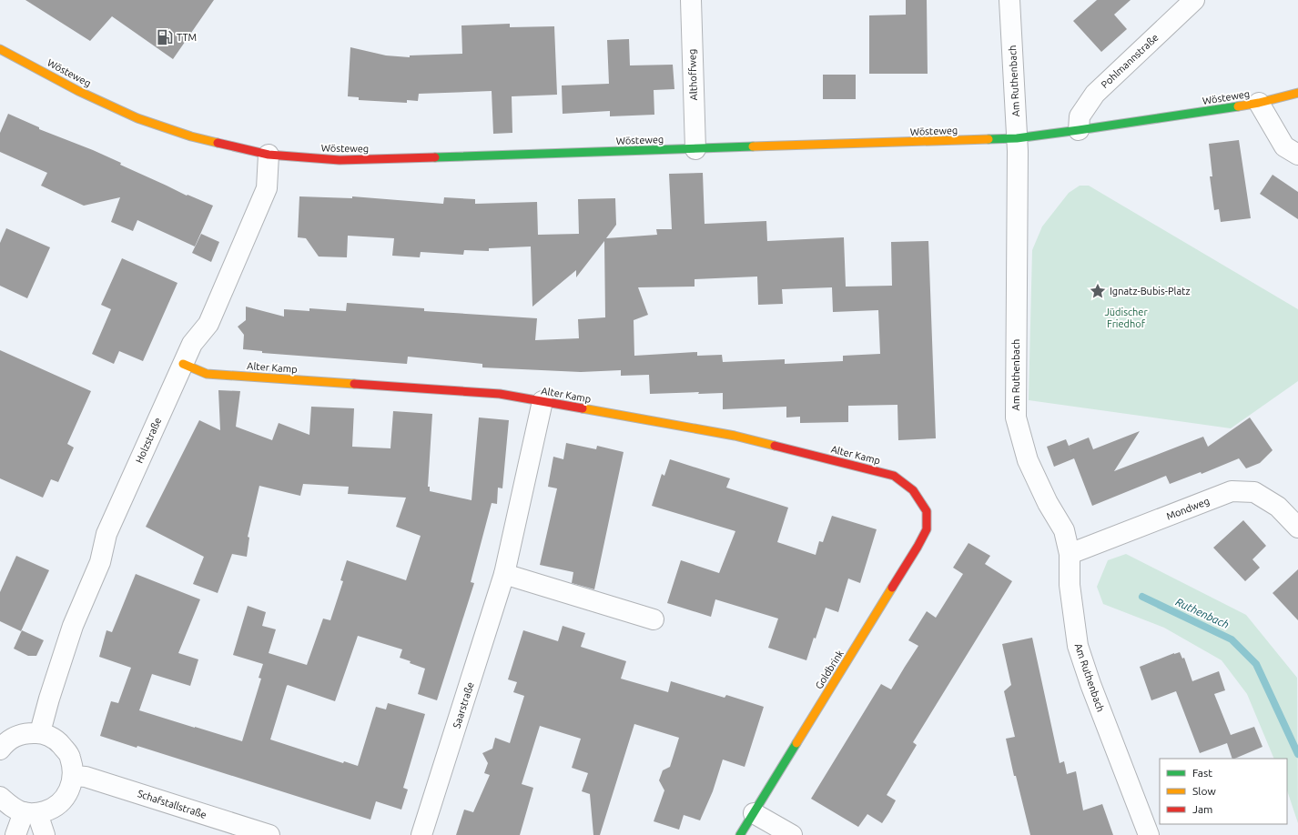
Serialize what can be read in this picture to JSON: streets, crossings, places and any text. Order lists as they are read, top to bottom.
{
  "streets": {
    "street": [
      "Pohlmannstraße",
      "Wösteweg",
      "Althoffweg",
      "Am Ruthenbach",
      "Alter Kamp",
      "Holzstraße",
      "Mondweg",
      "Goldbrink",
      "Saarstraße",
      "Schafstallstraße"
    ]
  },
  "crossings": [
    ["Pohlmannstraße", "Wösteweg"],
    ["Wösteweg", "Althoffweg"],
    ["Wösteweg", "Am Ruthenbach"],
    ["Wösteweg", "Holzstraße"],
    ["Am Ruthenbach", "Mondweg"],
    ["Alter Kamp", "Holzstraße"],
    ["Alter Kamp", "Goldbrink"],
    ["Alter Kamp", "Saarstraße"]
  ],
  "water": ["Ruthenbach"],
  "parks": ["Jüdischer Friedhof"],
  "places": {
    "fuel station": ["TTM"],
    "place": ["Ignatz-Bubis-Platz"]
  },
  "legend": ["Fast", "Slow", "Jam"]
}
